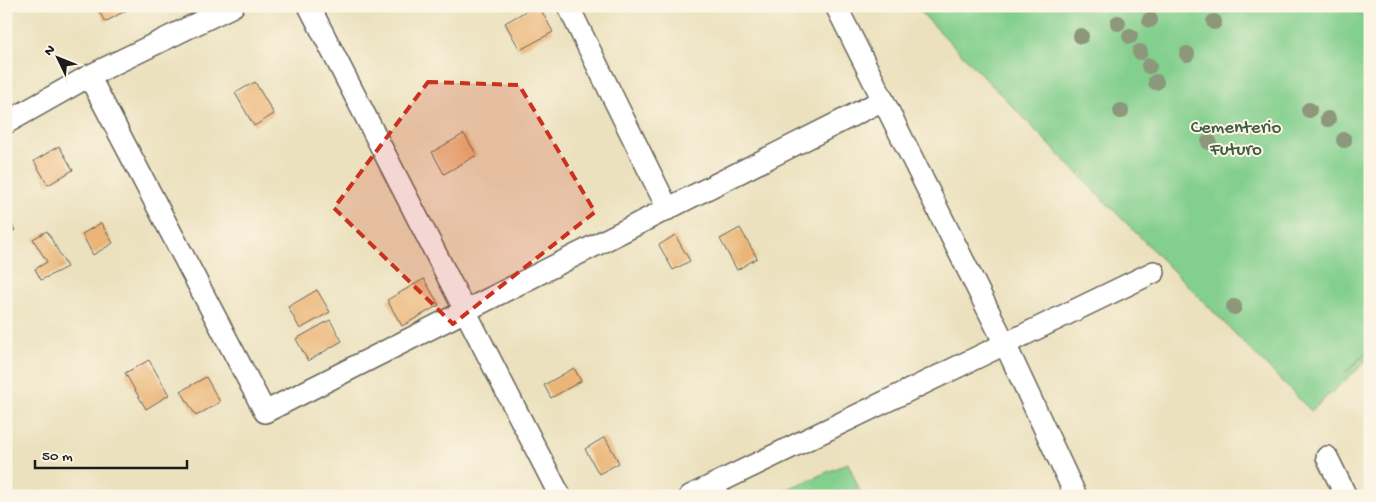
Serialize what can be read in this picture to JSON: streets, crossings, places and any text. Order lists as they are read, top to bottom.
{
  "parks": ["Cementerio Futuro"],
  "scale_bar": "50 m",
  "north": "top left"
}
